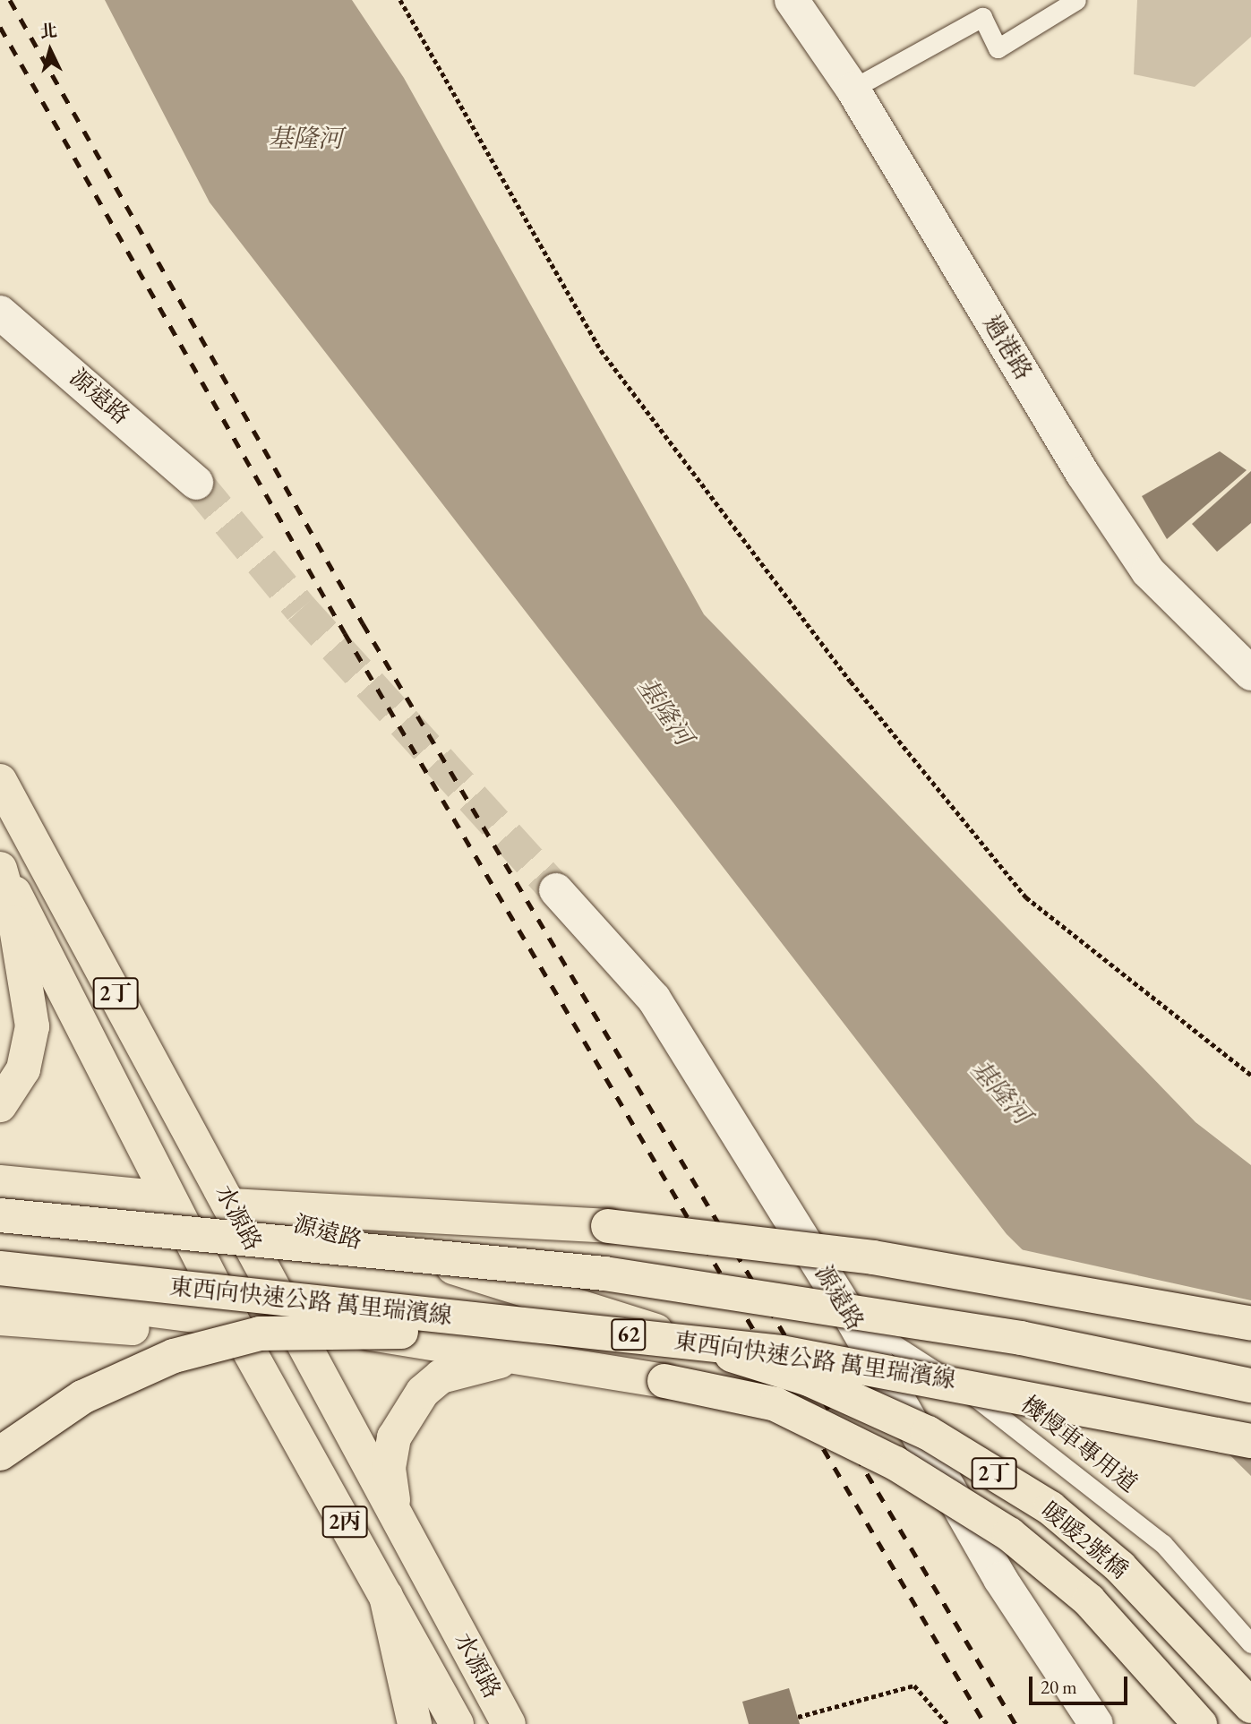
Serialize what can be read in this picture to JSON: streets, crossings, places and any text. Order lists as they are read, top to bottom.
{
  "streets": {
    "main road": [
      "源遠路",
      "2丁",
      "水源路",
      "東西向快速公路 萬里瑞濱線",
      "62",
      "2丙",
      "暖暖2號橋"
    ],
    "street": ["過港路"],
    "lane": ["機慢車專用道"]
  },
  "crossings": [
    ["源遠路", "水源路"],
    ["源遠路", "東西向快速公路 萬里瑞濱線"],
    ["源遠路", "機慢車專用道"],
    ["源遠路", "暖暖2號橋"],
    ["2丁", "水源路"],
    ["2丁", "暖暖2號橋"],
    ["東西向快速公路 萬里瑞濱線", "暖暖2號橋"]
  ],
  "water": ["基隆河"],
  "scale_bar": "20 m",
  "north": "top"
}
